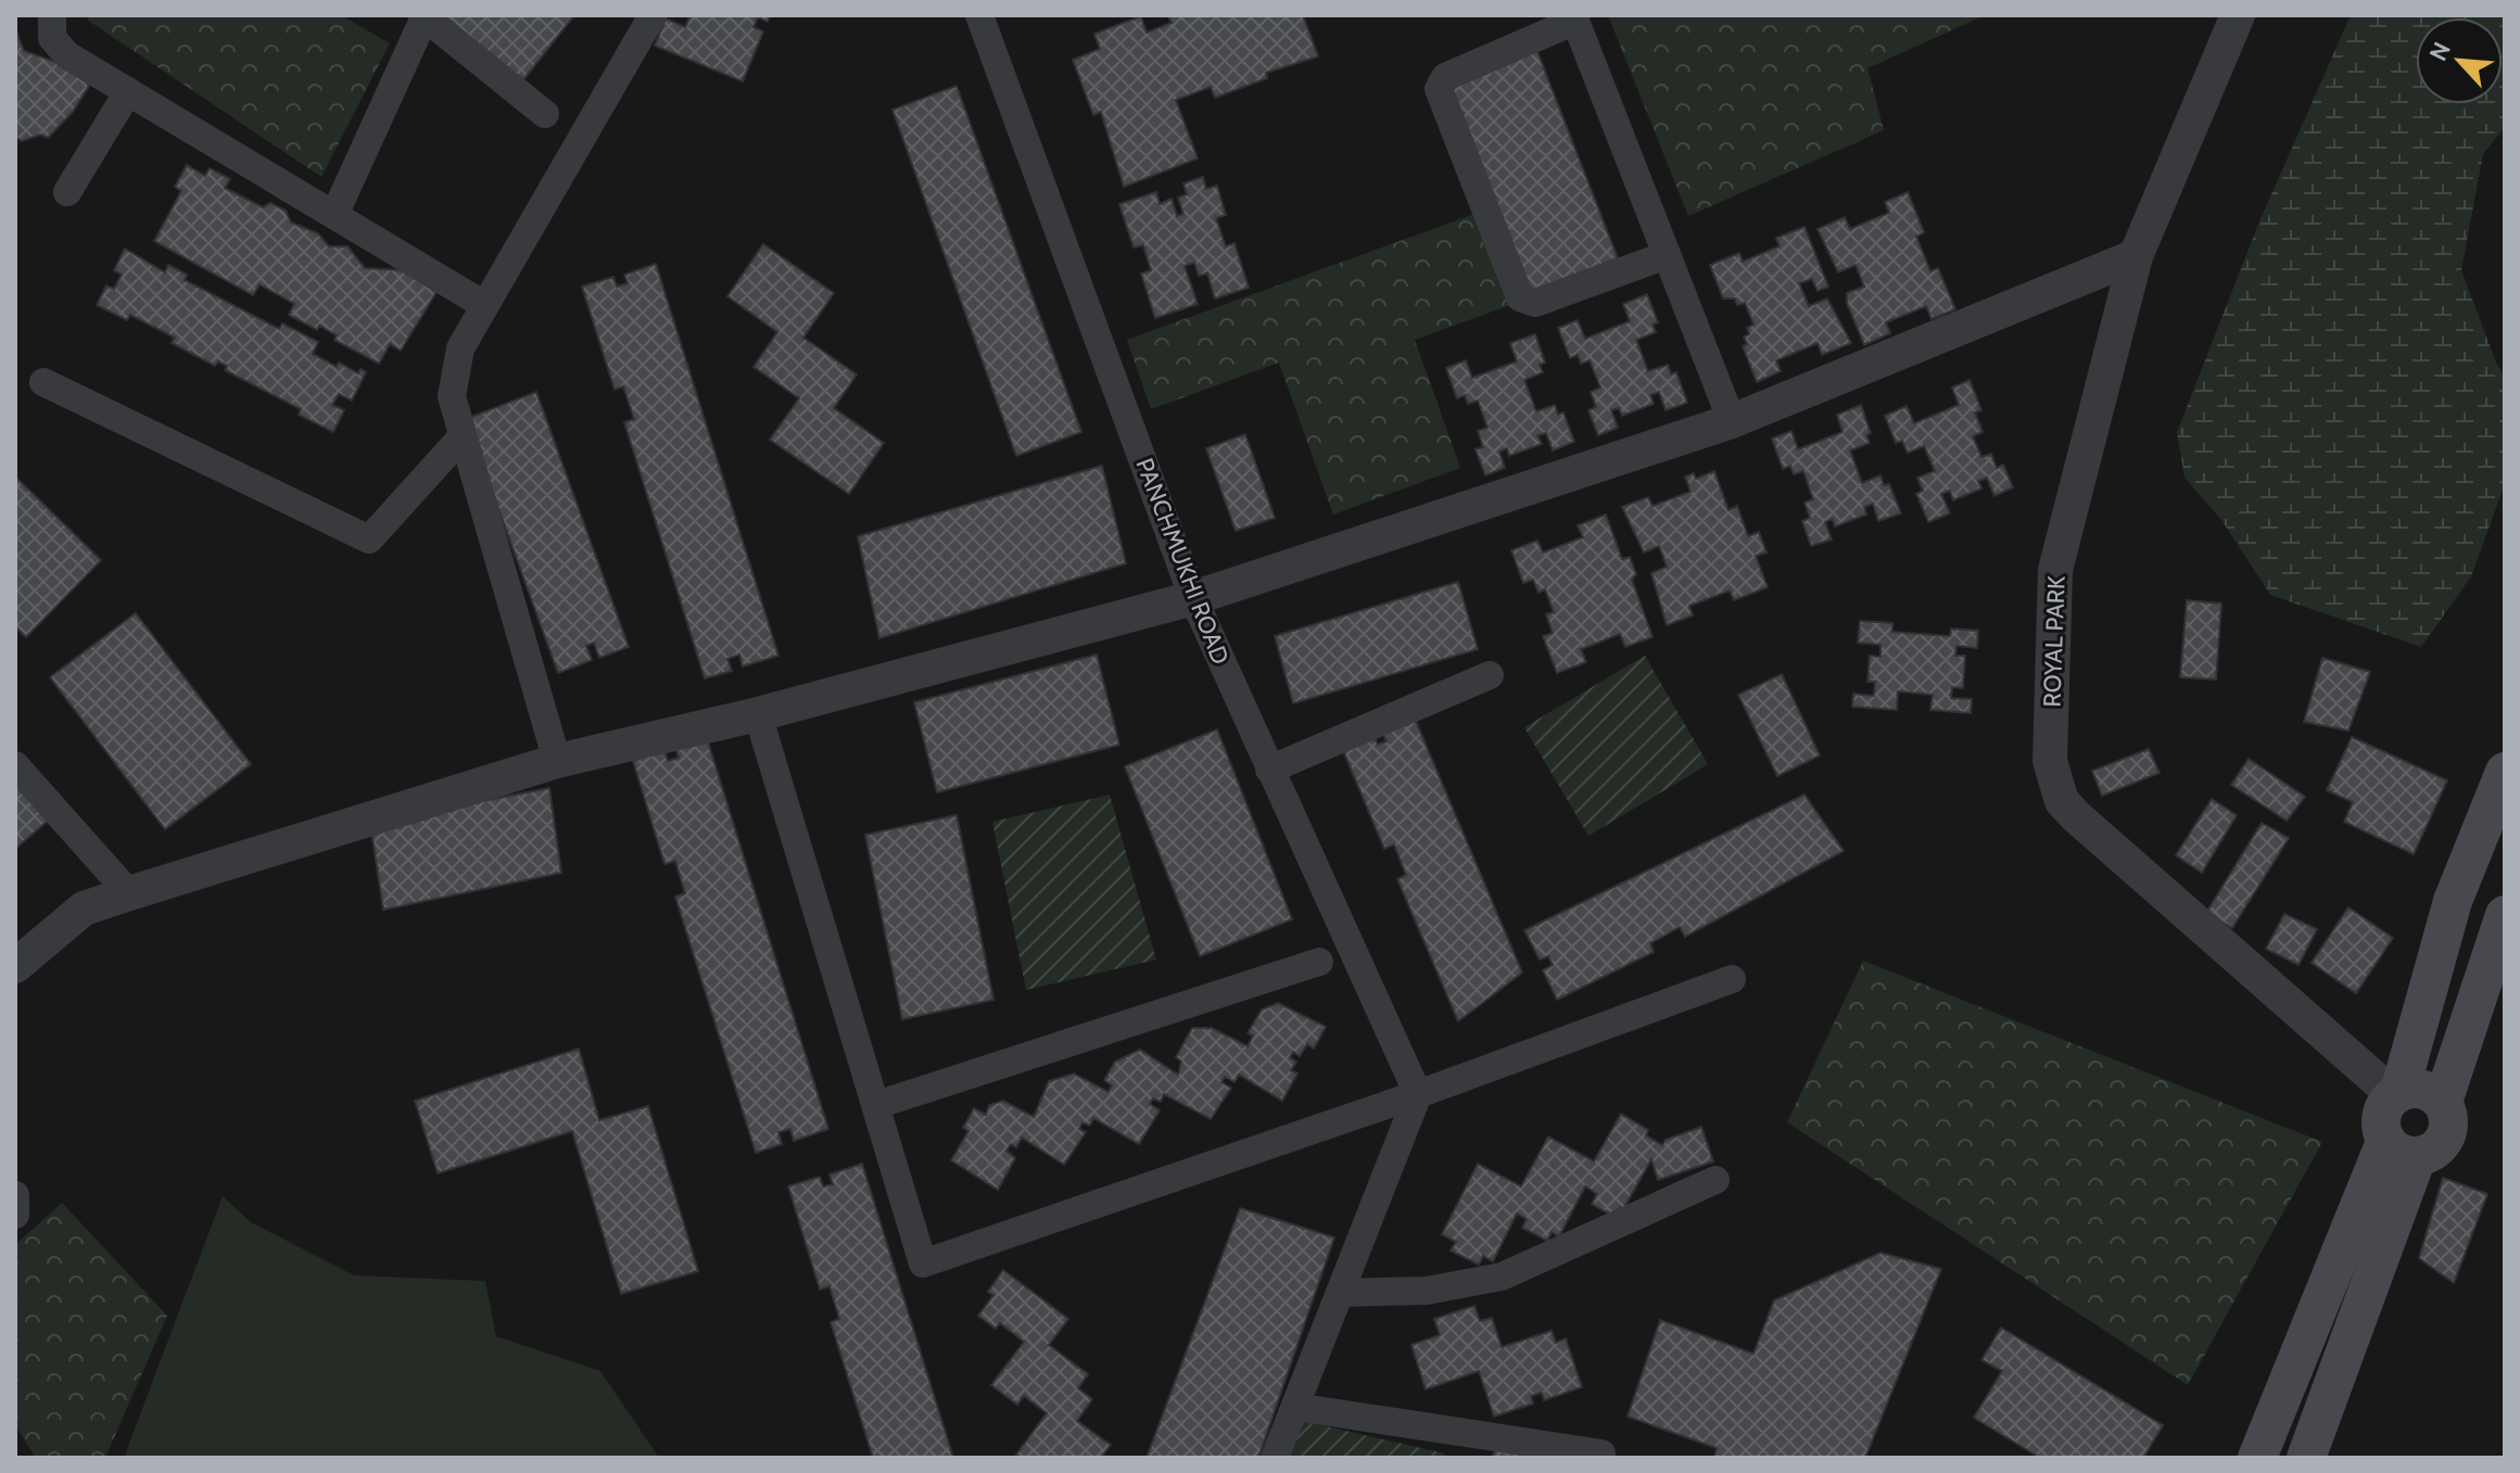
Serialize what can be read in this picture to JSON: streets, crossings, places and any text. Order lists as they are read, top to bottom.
{
  "streets": {
    "street": ["PANCHMUKHI ROAD", "ROYAL PARK"]
  },
  "north": "top left"
}
